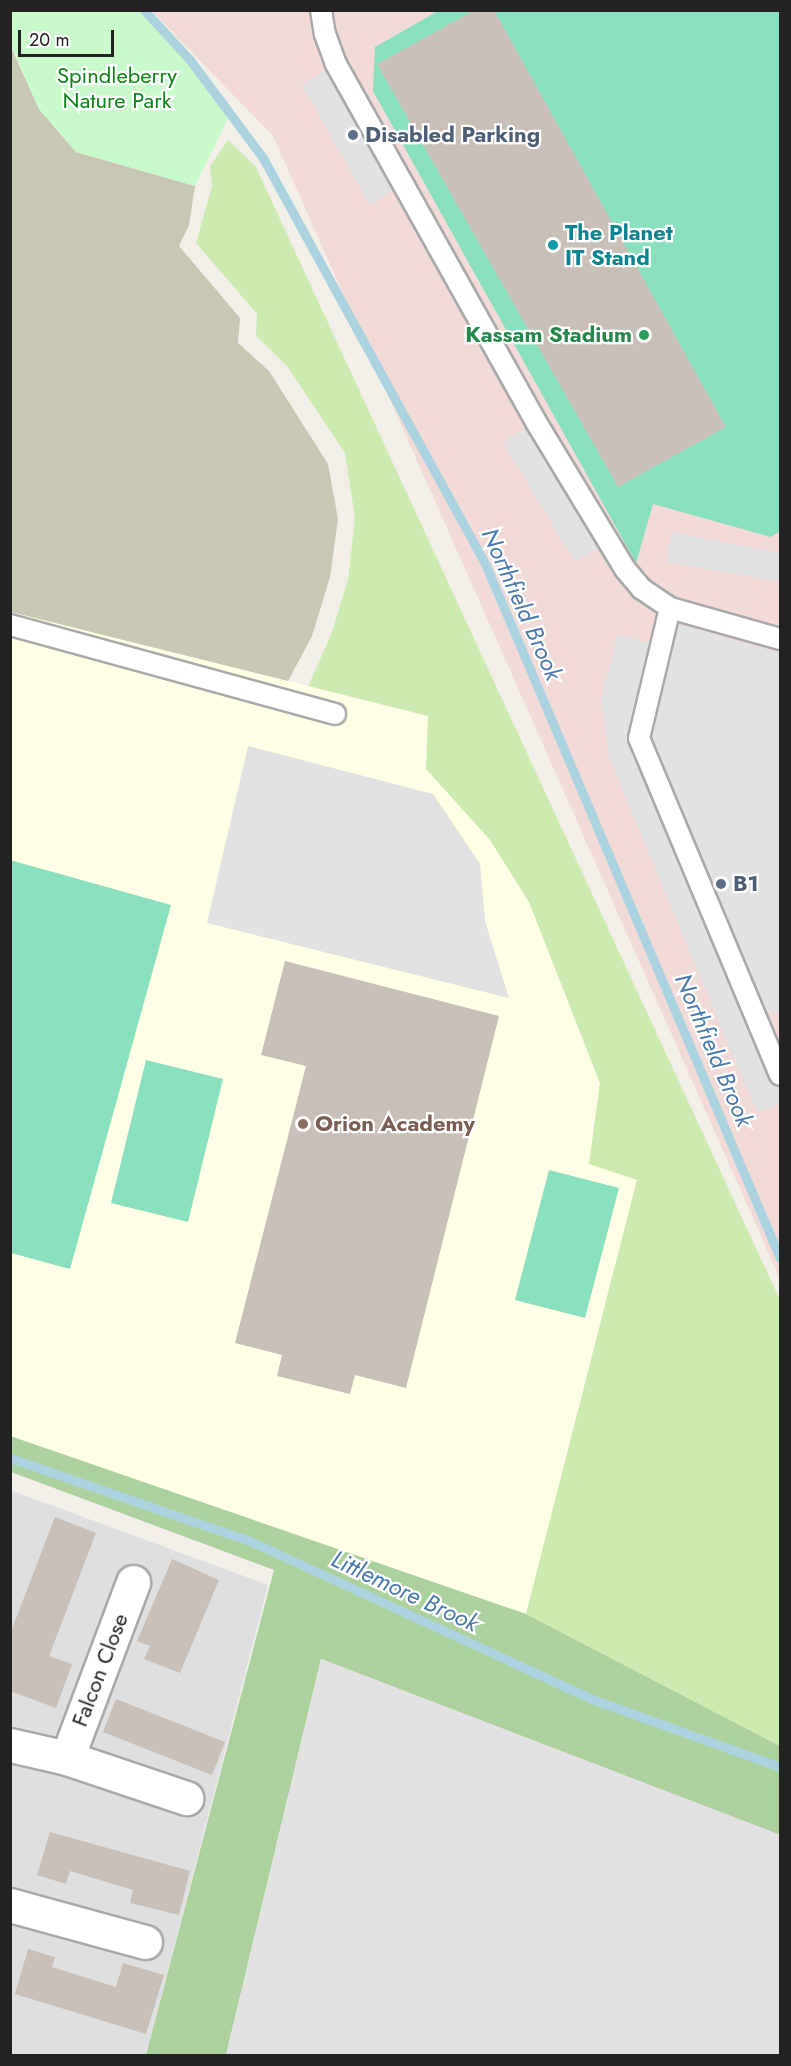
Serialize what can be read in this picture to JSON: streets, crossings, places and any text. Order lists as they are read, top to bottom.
{
  "streets": {
    "street": ["Falcon Close"]
  },
  "water": ["Northfield Brook", "Littlemore Brook"],
  "parks": ["Spindleberry Nature Park"],
  "places": [
    "Disabled Parking",
    "The Planet IT Stand",
    "Kassam Stadium",
    "B1",
    "Orion Academy"
  ],
  "scale_bar": "20 m"
}
